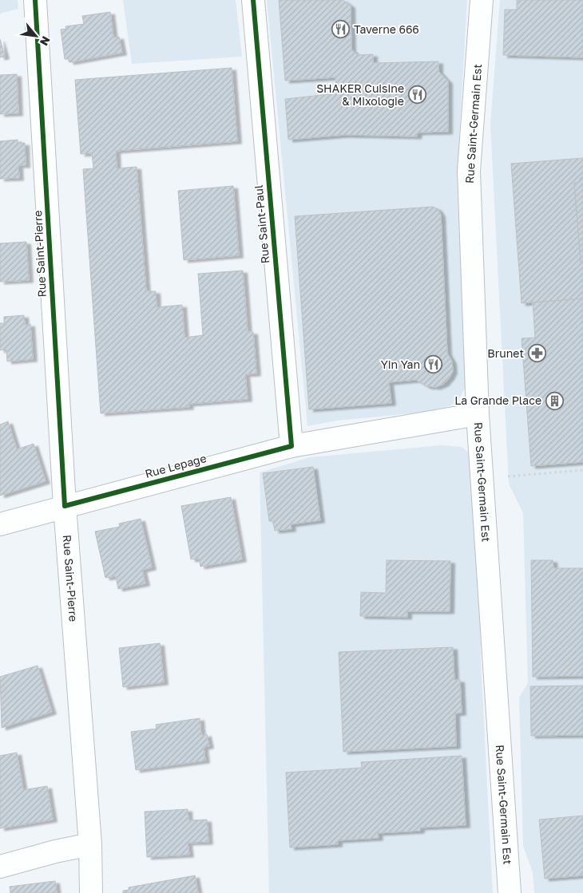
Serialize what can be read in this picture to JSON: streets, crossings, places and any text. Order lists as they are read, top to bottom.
{
  "streets": {
    "street": [
      "Rue Saint-Germain Est",
      "Rue Saint-Paul",
      "Rue Saint-Pierre",
      "Rue Lepage"
    ]
  },
  "crossings": [
    ["Rue Saint-Germain Est", "Rue Lepage"],
    ["Rue Saint-Paul", "Rue Lepage"],
    ["Rue Saint-Pierre", "Rue Lepage"]
  ],
  "places": {
    "restaurant": ["Taverne 666", "SHAKER Cuisine & Mixologie", "Yin Yan"],
    "pharmacy": ["Brunet"],
    "building": ["La Grande Place"]
  },
  "north": "bottom right"
}
